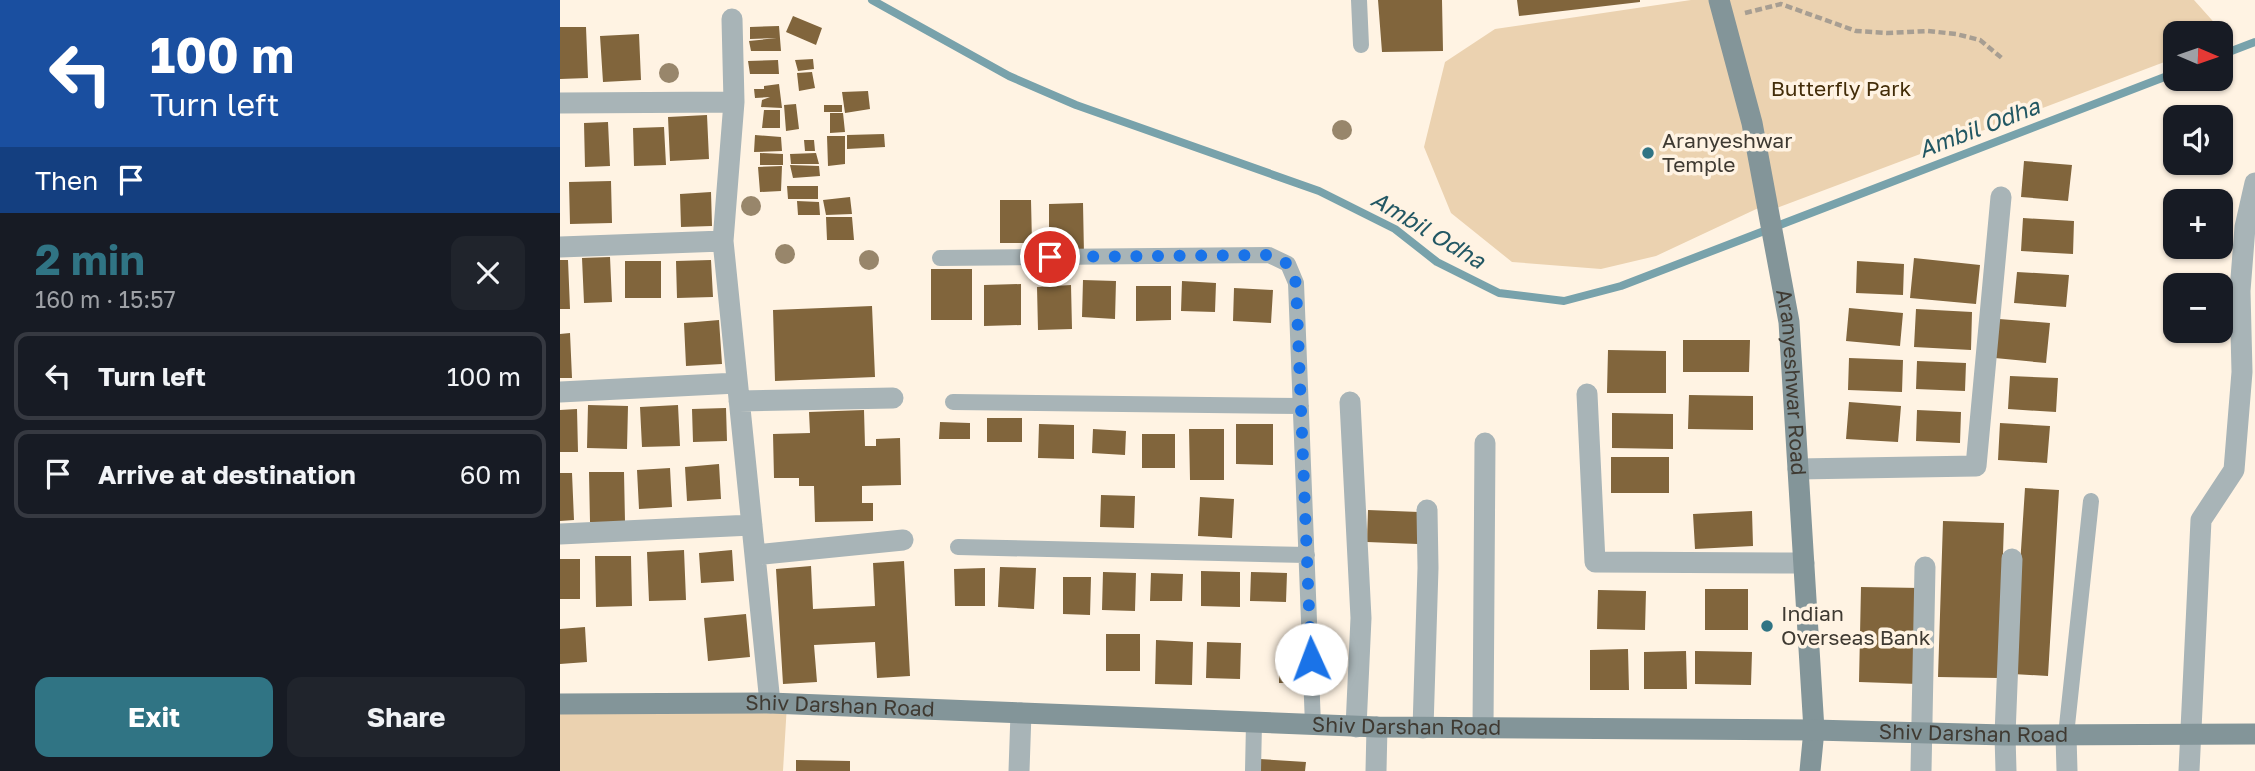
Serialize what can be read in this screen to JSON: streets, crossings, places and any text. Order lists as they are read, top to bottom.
{
  "streets": {
    "street": ["Aranyeshwar Road", "Shiv Darshan Road"]
  },
  "crossings": [
    ["Aranyeshwar Road", "Shiv Darshan Road"]
  ],
  "water": ["Ambil Odha"],
  "parks": ["Butterfly Park"],
  "places": ["Aranyeshwar Temple", "Indian Overseas Bank"],
  "north": "right",
  "page": {
    "turn": ["100 m", "Turn left"],
    "map_buttons": ["+", "−"],
    "then": "Then",
    "heading": ["2 min", "160 m · 15:57"],
    "list": [
      {
        "name": "Turn left",
        "value": "100 m"
      },
      {
        "name": "Arrive at destination",
        "value": "60 m"
      }
    ],
    "buttons": ["Exit", "Share"]
  }
}
